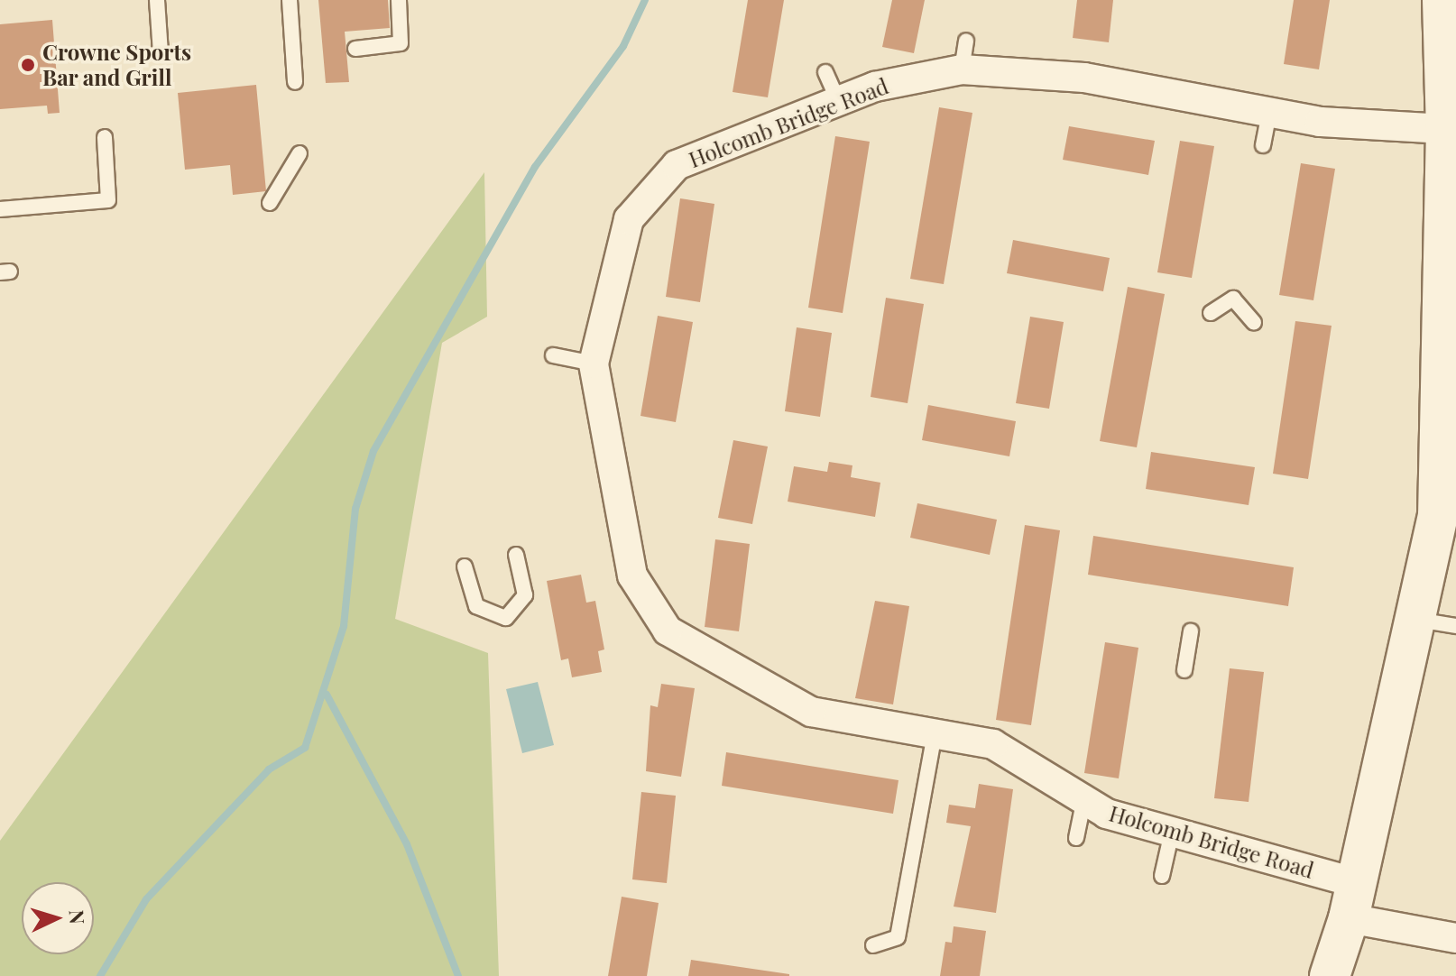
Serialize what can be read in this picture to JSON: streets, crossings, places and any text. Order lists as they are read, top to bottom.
{
  "streets": {
    "street": ["Holcomb Bridge Road"]
  },
  "places": ["Crowne Sports Bar and Grill"],
  "north": "right"
}
